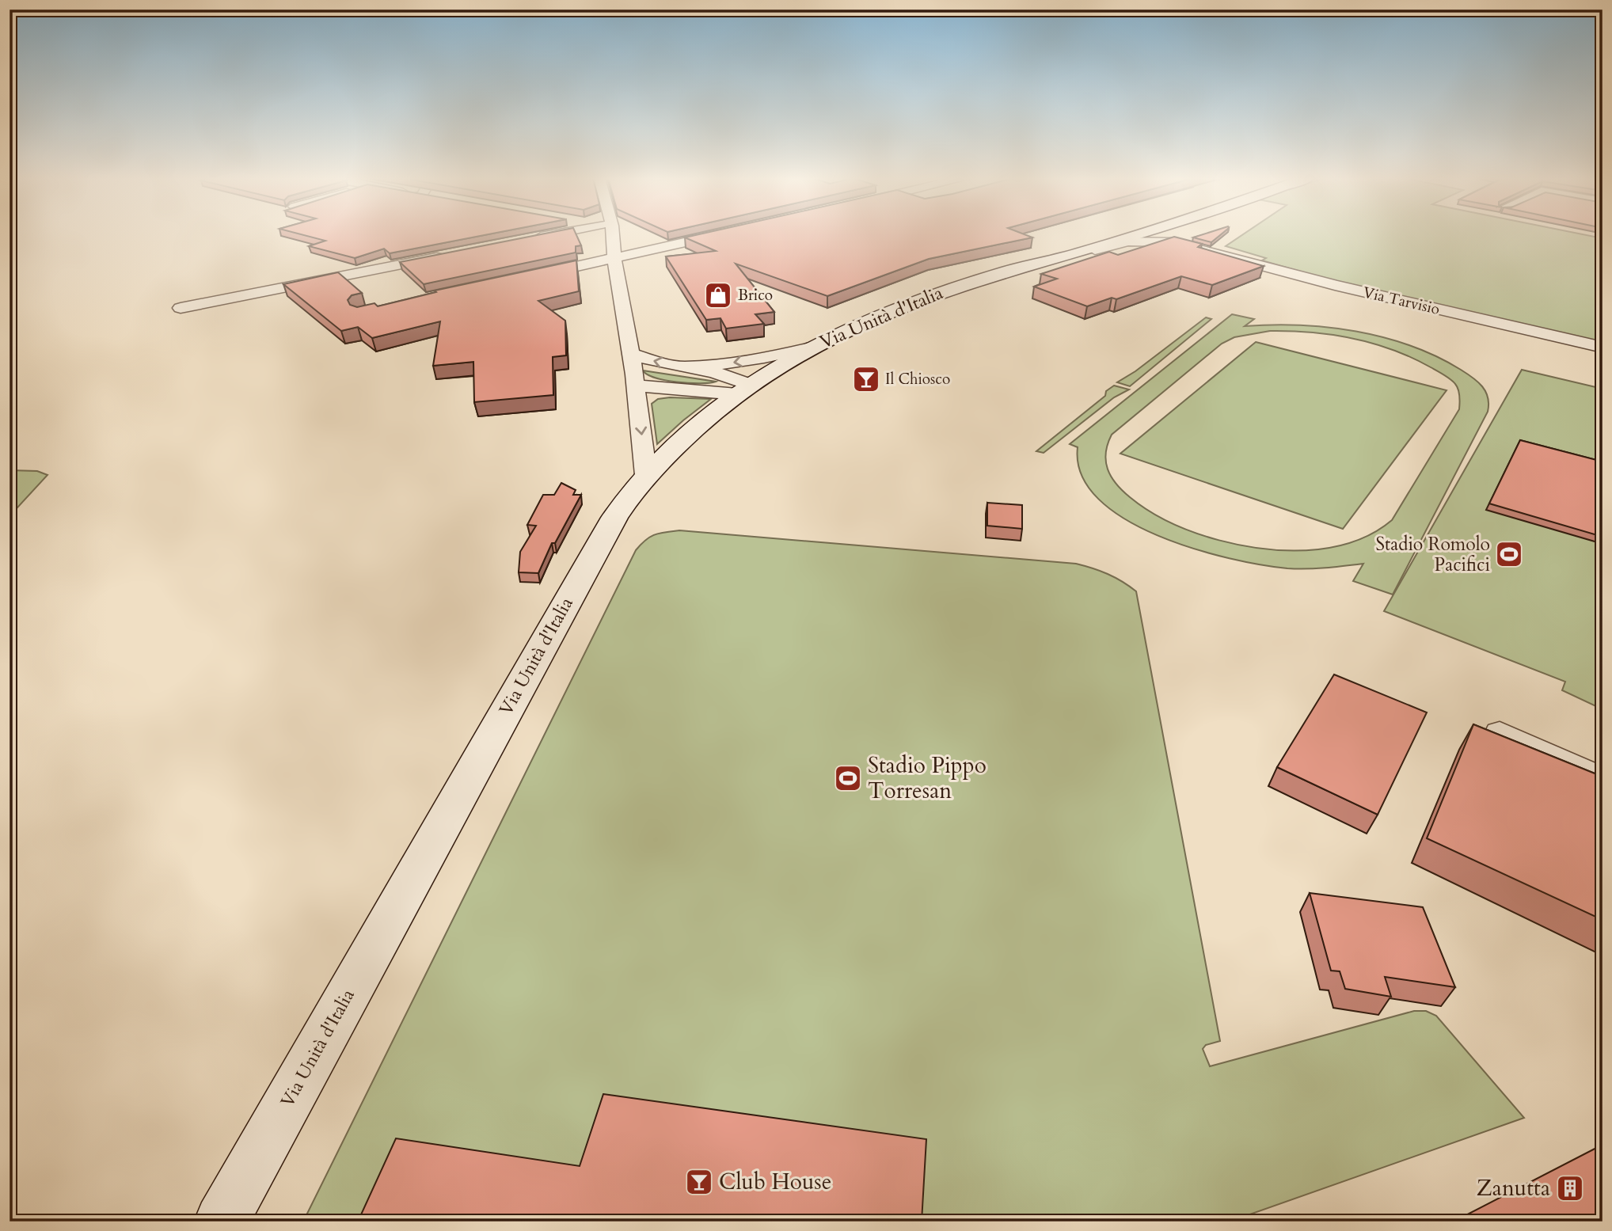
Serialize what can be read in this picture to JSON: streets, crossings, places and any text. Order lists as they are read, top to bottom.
{
  "streets": {
    "main road": ["Via Unità d'Italia"],
    "street": ["Via Tarvisio"]
  },
  "crossings": [
    ["Via Tarvisio", "Via Unità d'Italia"]
  ],
  "places": {
    "shop": ["Brico"],
    "bar": ["Il Chiosco", "Club House"],
    "sports": ["Stadio Romolo Pacifici", "Stadio Pippo Torresan"],
    "building": ["Zanutta"]
  }
}
